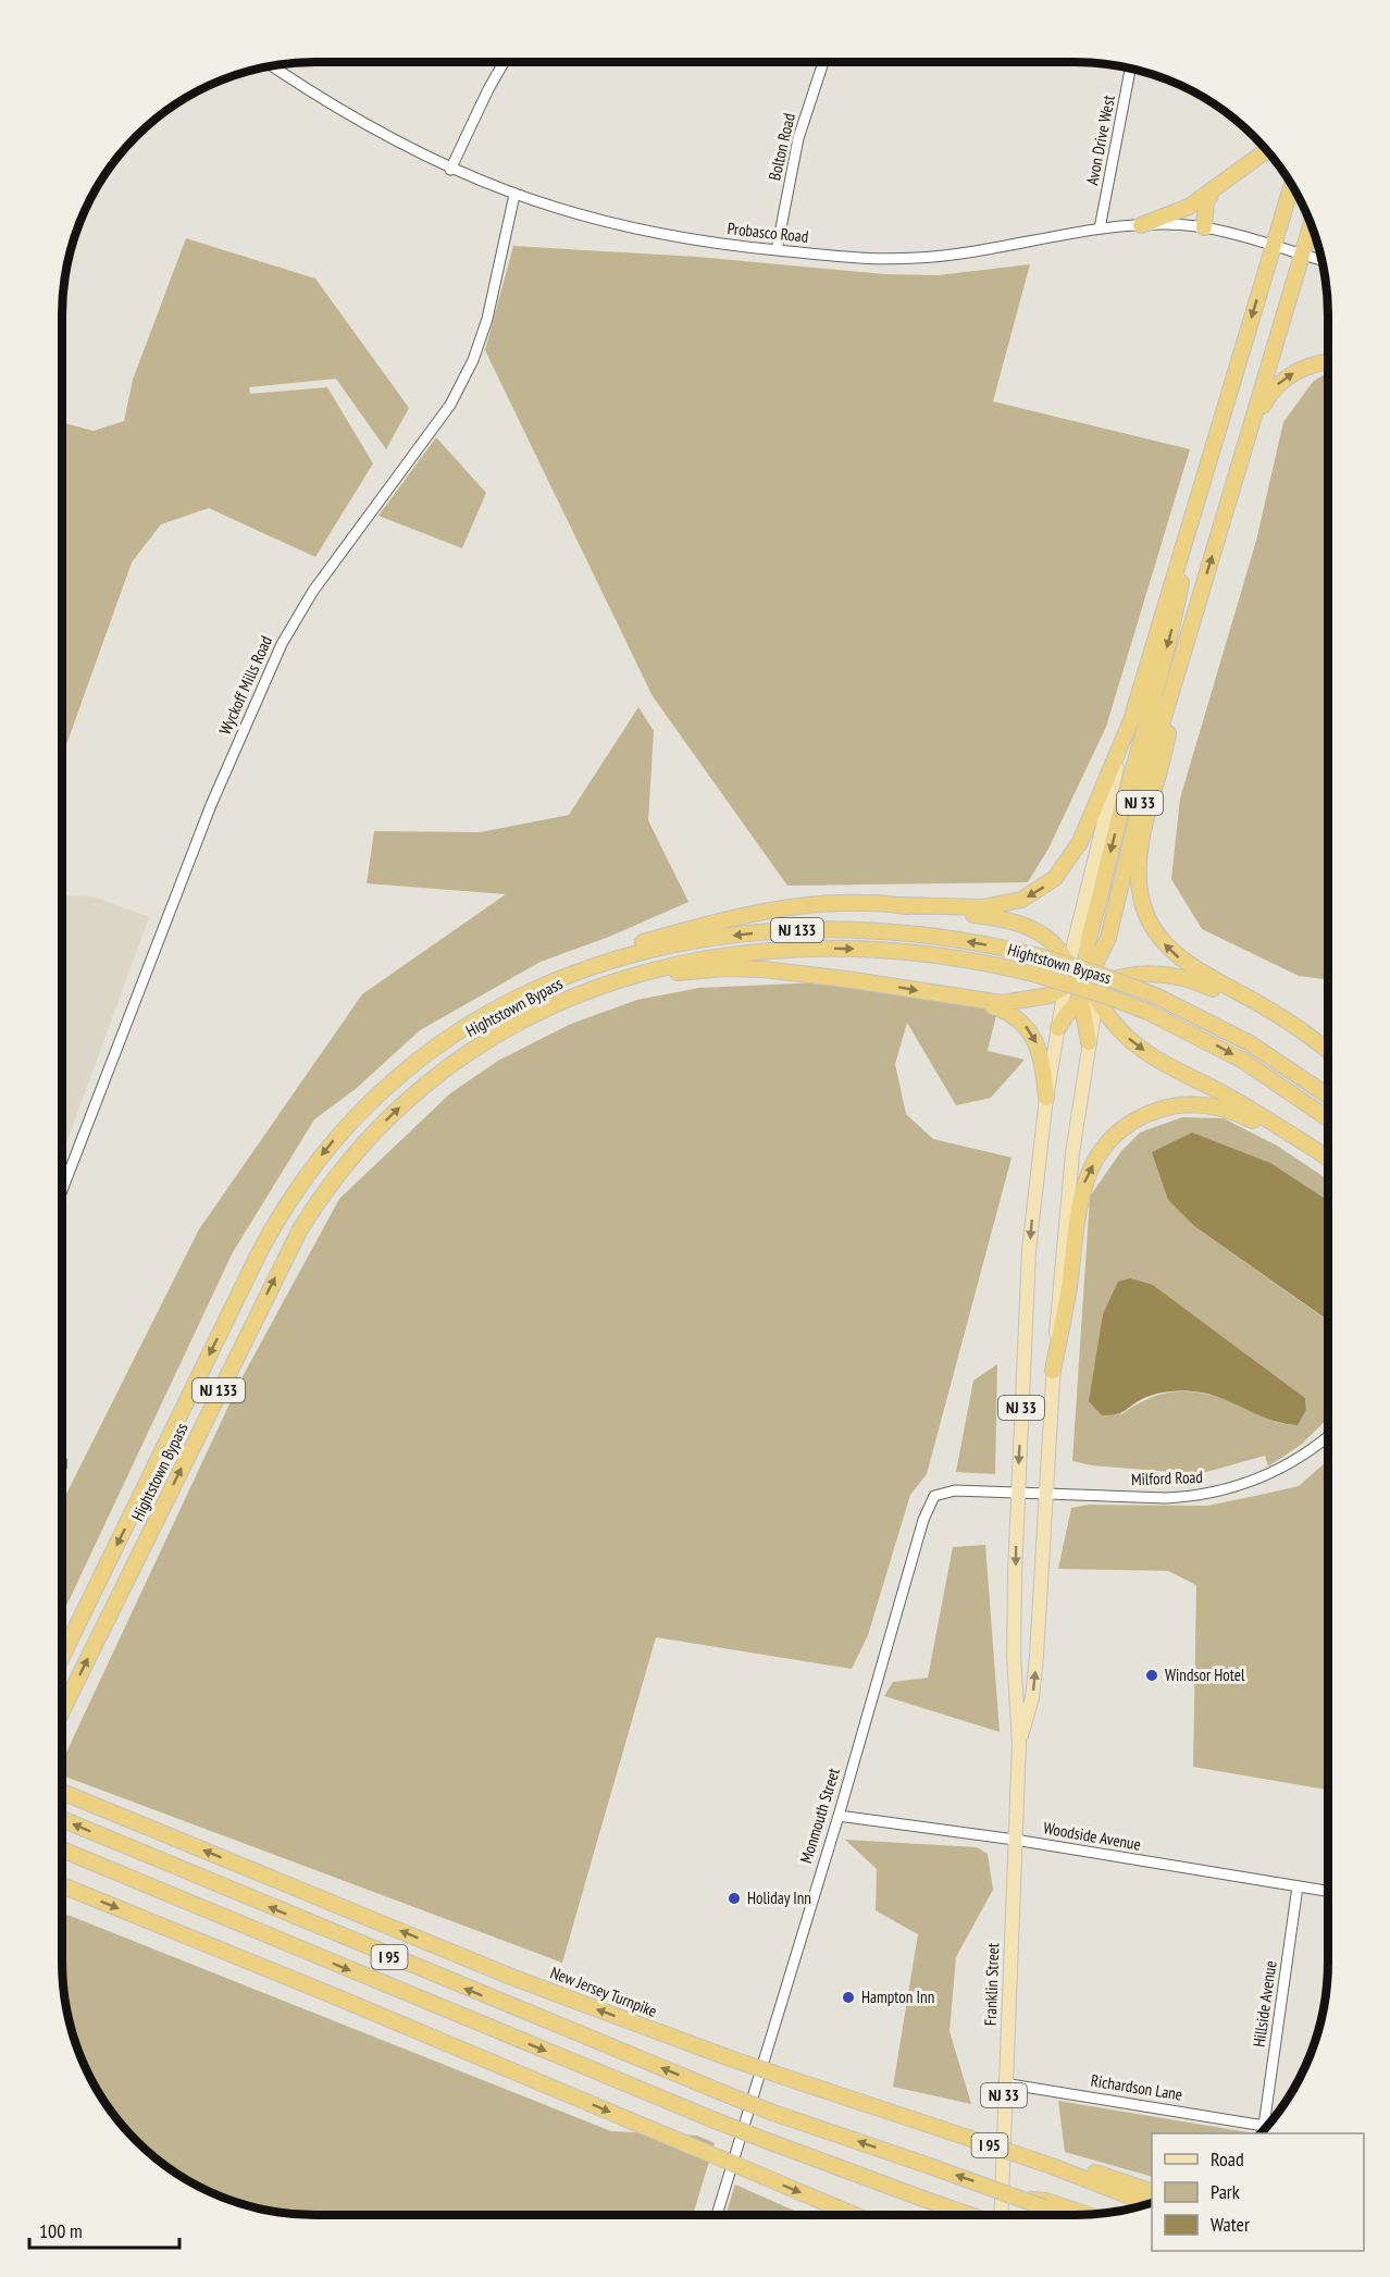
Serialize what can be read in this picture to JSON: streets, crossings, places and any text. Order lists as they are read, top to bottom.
{
  "streets": {
    "highway": [
      "NJ 33",
      "NJ 133",
      "Hightstown Bypass",
      "I 95",
      "New Jersey Turnpike"
    ],
    "main road": ["Franklin Street"],
    "street": [
      "Avon Drive West",
      "Bolton Road",
      "Probasco Road",
      "Wyckoff Mills Road",
      "Milford Road",
      "Monmouth Street",
      "Woodside Avenue",
      "Hillside Avenue",
      "Richardson Lane"
    ]
  },
  "crossings": [
    ["Avon Drive West", "Probasco Road"],
    ["Bolton Road", "Probasco Road"],
    ["Probasco Road", "Wyckoff Mills Road"],
    ["Probasco Road", "NJ 33"],
    ["NJ 33", "Milford Road"],
    ["NJ 33", "Monmouth Street"],
    ["NJ 33", "Franklin Street"],
    ["Milford Road", "Monmouth Street"],
    ["Monmouth Street", "Woodside Avenue"],
    ["Woodside Avenue", "Franklin Street"],
    ["Woodside Avenue", "Hillside Avenue"],
    ["Franklin Street", "Richardson Lane"],
    ["Hillside Avenue", "Richardson Lane"]
  ],
  "places": ["Windsor Hotel", "Holiday Inn", "Hampton Inn"],
  "legend": ["Road", "Park", "Water"],
  "scale_bar": "100 m"
}
